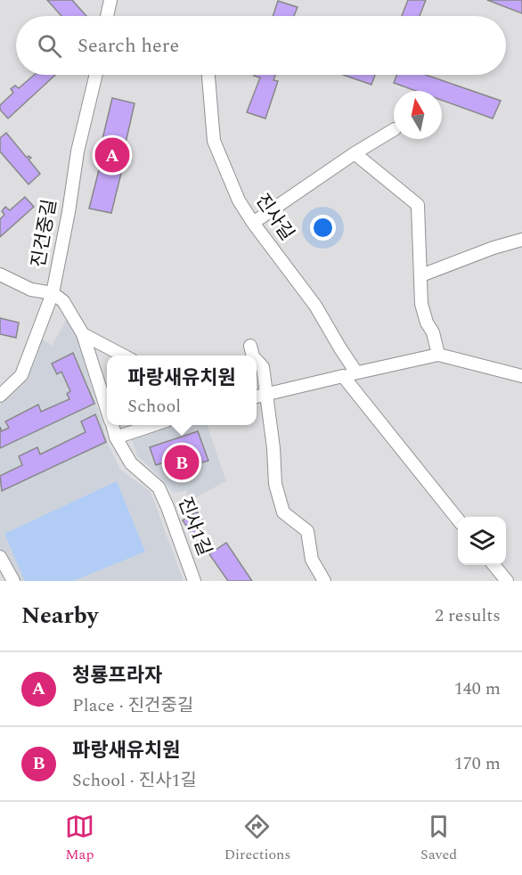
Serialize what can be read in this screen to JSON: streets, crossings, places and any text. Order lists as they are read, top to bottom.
{
  "streets": {
    "street": ["진사길", "진건중길", "진사1길"]
  },
  "north": "top",
  "page": {
    "search": "Search here",
    "pins": ["A", "B"],
    "popup": ["파랑새유치원", "School"],
    "heading": ["Nearby", "2 results"],
    "list": [
      {
        "mark": "A",
        "name": "청룡프라자",
        "note": "Place · 진건중길",
        "value": "140 m"
      },
      {
        "mark": "B",
        "name": "파랑새유치원",
        "note": "School · 진사1길",
        "value": "170 m"
      }
    ],
    "nav": ["Map", "Directions", "Saved"]
  }
}
